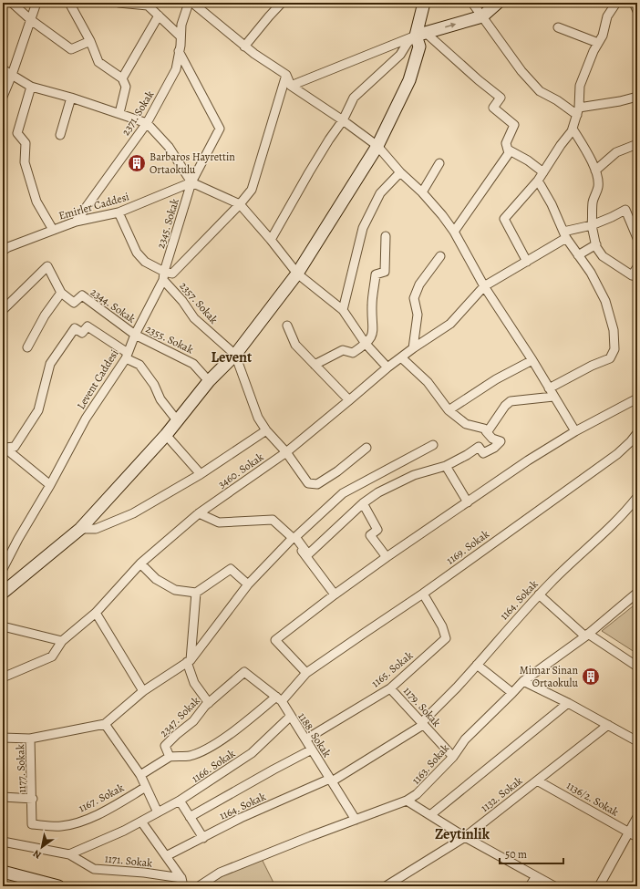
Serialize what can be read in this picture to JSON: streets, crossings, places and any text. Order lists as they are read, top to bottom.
{
  "streets": {
    "street": [
      "2371. Sokak",
      "Emirler Caddesi",
      "2345. Sokak",
      "2357. Sokak",
      "2344. Sokak",
      "2355. Sokak",
      "Levent Caddesi",
      "3460. Sokak",
      "1169. Sokak",
      "1164. Sokak",
      "1165. Sokak",
      "1179. Sokak",
      "2347. Sokak",
      "1188. Sokak",
      "1163. Sokak",
      "1166. Sokak",
      "1177. Sokak",
      "1132. Sokak",
      "1167. Sokak",
      "1136/2. Sokak",
      "1171. Sokak"
    ]
  },
  "crossings": [
    ["2371. Sokak", "Emirler Caddesi"],
    ["2371. Sokak", "2345. Sokak"],
    ["Emirler Caddesi", "2345. Sokak"],
    ["Emirler Caddesi", "2357. Sokak"],
    ["2345. Sokak", "2357. Sokak"],
    ["2345. Sokak", "Levent Caddesi"],
    ["2357. Sokak", "Levent Caddesi"],
    ["2344. Sokak", "2355. Sokak"],
    ["2344. Sokak", "Levent Caddesi"],
    ["2355. Sokak", "Levent Caddesi"],
    ["1169. Sokak", "1165. Sokak"],
    ["1169. Sokak", "1188. Sokak"],
    ["1164. Sokak", "1179. Sokak"],
    ["1164. Sokak", "1188. Sokak"],
    ["1165. Sokak", "1179. Sokak"],
    ["1165. Sokak", "1188. Sokak"],
    ["1179. Sokak", "1163. Sokak"],
    ["2347. Sokak", "1188. Sokak"],
    ["1188. Sokak", "1163. Sokak"],
    ["1188. Sokak", "1166. Sokak"],
    ["1166. Sokak", "1171. Sokak"],
    ["1177. Sokak", "1167. Sokak"],
    ["1132. Sokak", "1136/2. Sokak"]
  ],
  "districts": ["Levent", "Zeytinlik"],
  "places": {
    "building": ["Barbaros Hayrettin Ortaokulu", "Mimar Sinan Ortaokulu"]
  },
  "scale_bar": "50 m",
  "north": "bottom left"
}
